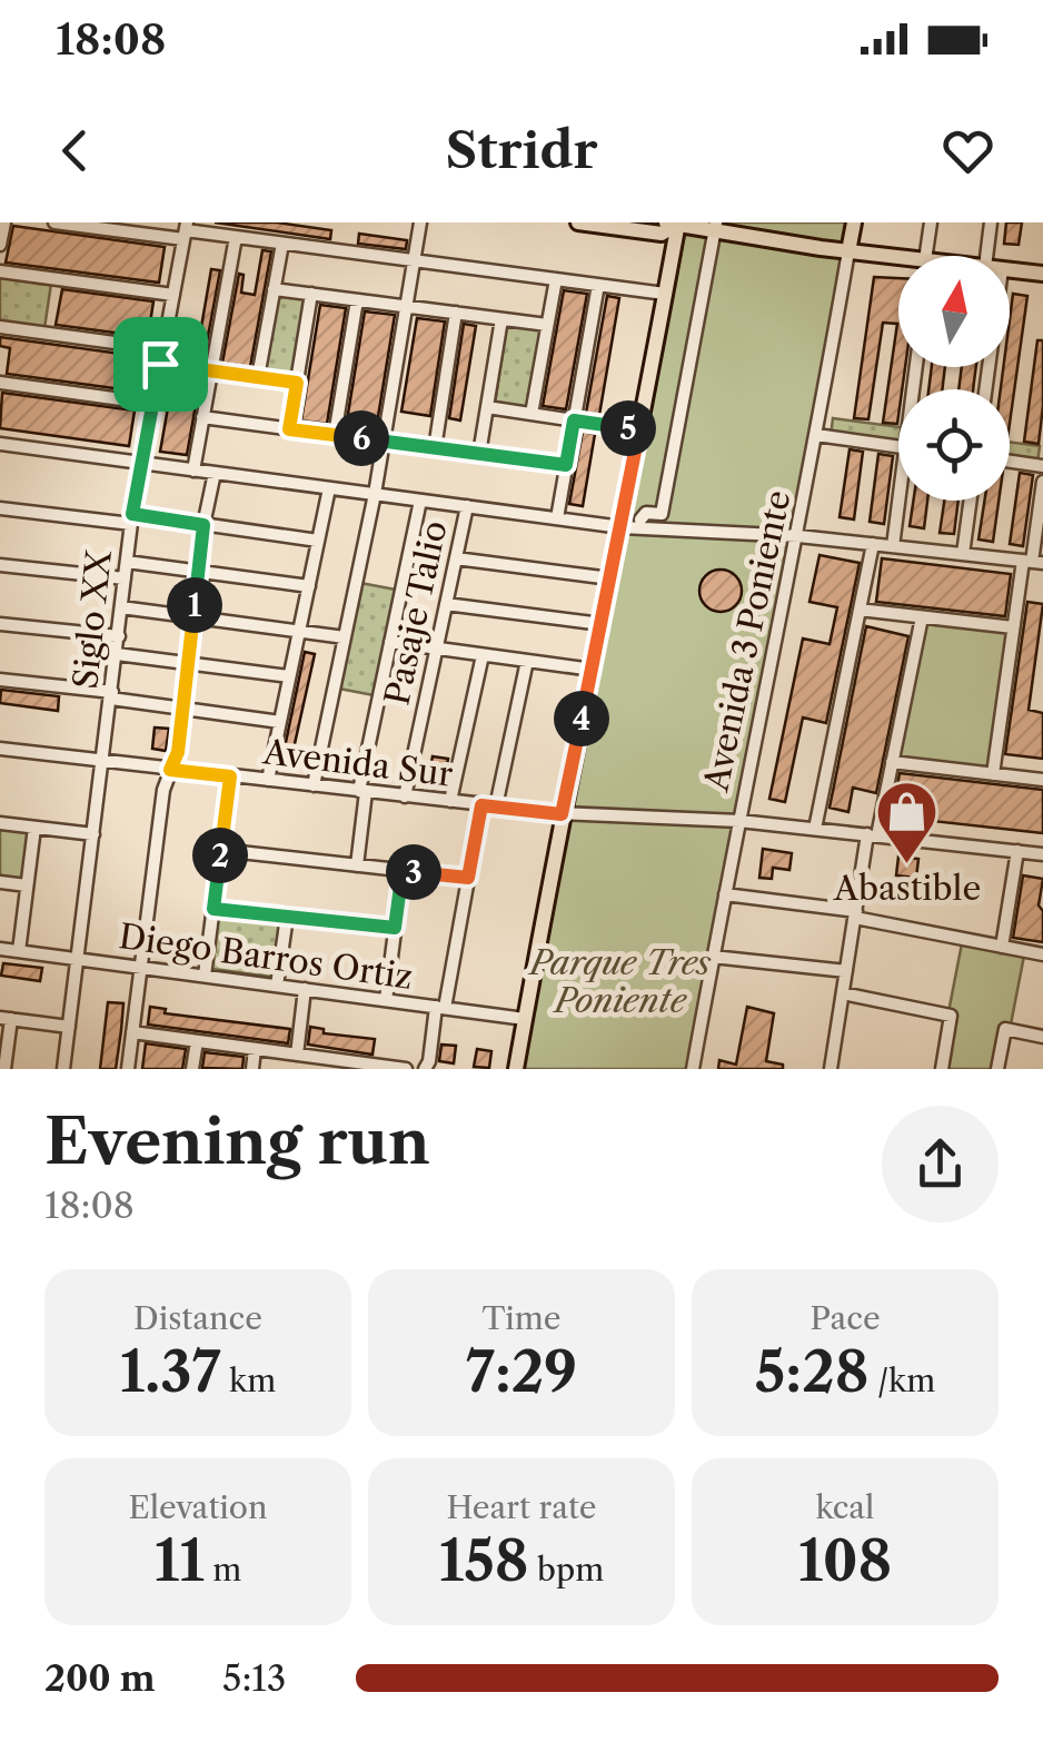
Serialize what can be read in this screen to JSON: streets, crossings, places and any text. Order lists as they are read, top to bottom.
{
  "streets": {
    "main road": ["Avenida 3 Poniente"],
    "street": [
      "Pasaje Talio",
      "Siglo XX",
      "Avenida Sur",
      "Diego Barros Ortiz"
    ]
  },
  "crossings": [
    ["Pasaje Talio", "Avenida Sur"],
    ["Siglo XX", "Avenida Sur"],
    ["Siglo XX", "Diego Barros Ortiz"],
    ["Avenida 3 Poniente", "Avenida Sur"]
  ],
  "parks": ["Parque Tres Poniente"],
  "places": {
    "shop": ["Abastible"]
  },
  "north": "top",
  "page": {
    "status": "18:08",
    "header": "Stridr",
    "pins": [
      "5",
      "6",
      "1",
      "4",
      "2",
      "3"
    ],
    "heading": ["Evening run", "18:08"],
    "stats": [
      ["Distance", "1.37 km"],
      ["Time", "7:29"],
      ["Pace", "5:28 /km"],
      ["Elevation", "11 m"],
      ["Heart rate", "158 bpm"],
      ["kcal", "108"]
    ],
    "list": [
      {
        "name": "200 m",
        "note": "5:13"
      }
    ]
  }
}
